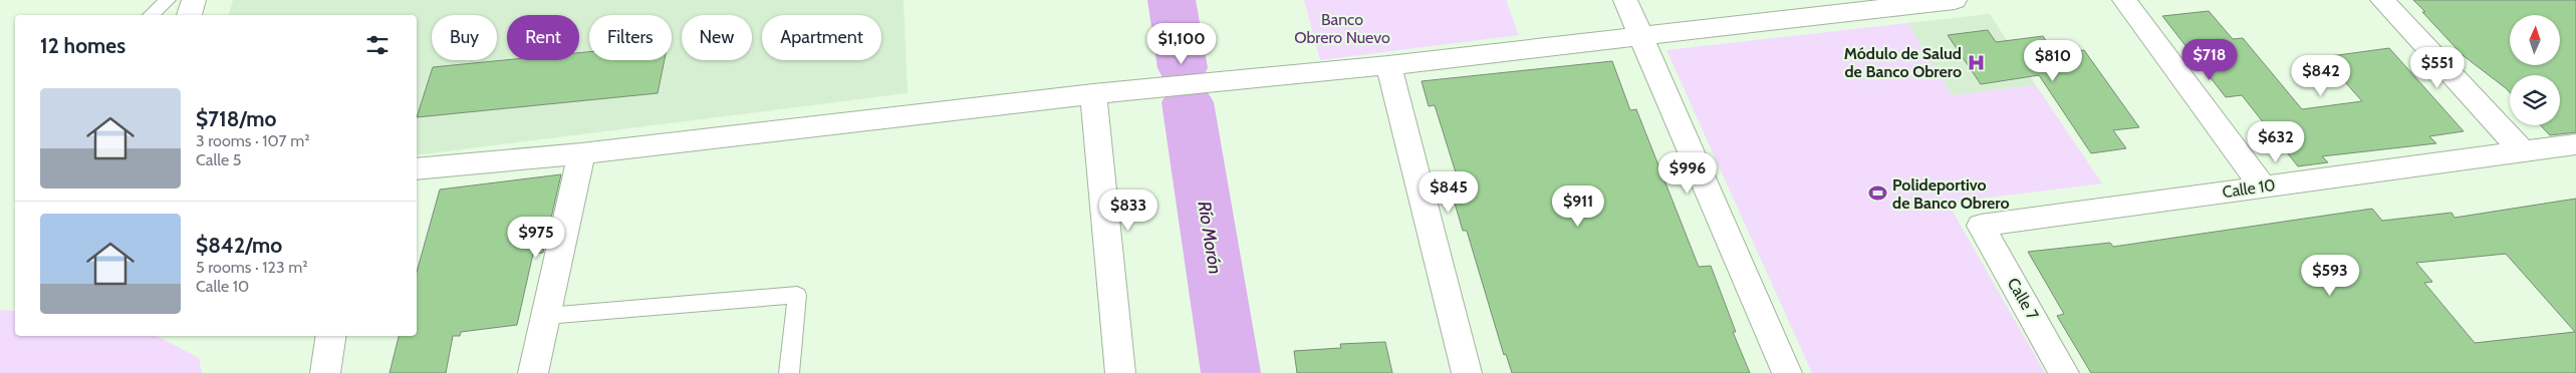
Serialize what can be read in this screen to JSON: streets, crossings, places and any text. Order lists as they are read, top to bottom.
{
  "streets": {
    "street": ["Calle 10", "Calle 7"]
  },
  "crossings": [
    ["Calle 10", "Calle 7"]
  ],
  "water": ["Río Morón"],
  "parks": ["Banco Obrero Nuevo"],
  "places": {
    "hospital": ["Módulo de Salud de Banco Obrero"],
    "sports": ["Polideportivo de Banco Obrero"]
  },
  "north": "top",
  "page": {
    "chip": [
      "Buy",
      "Rent",
      "Filters",
      "New",
      "Apartment"
    ],
    "heading": "12 homes",
    "price": [
      "$1,100",
      "$718",
      "$810",
      "$551",
      "$842",
      "$632",
      "$996",
      "$845",
      "$911",
      "$833",
      "$975",
      "$593"
    ],
    "list": [
      {
        "name": "$718/mo",
        "note": "3 rooms · 107 m² · Calle 5"
      },
      {
        "name": "$842/mo",
        "note": "5 rooms · 123 m² · Calle 10"
      }
    ]
  }
}
